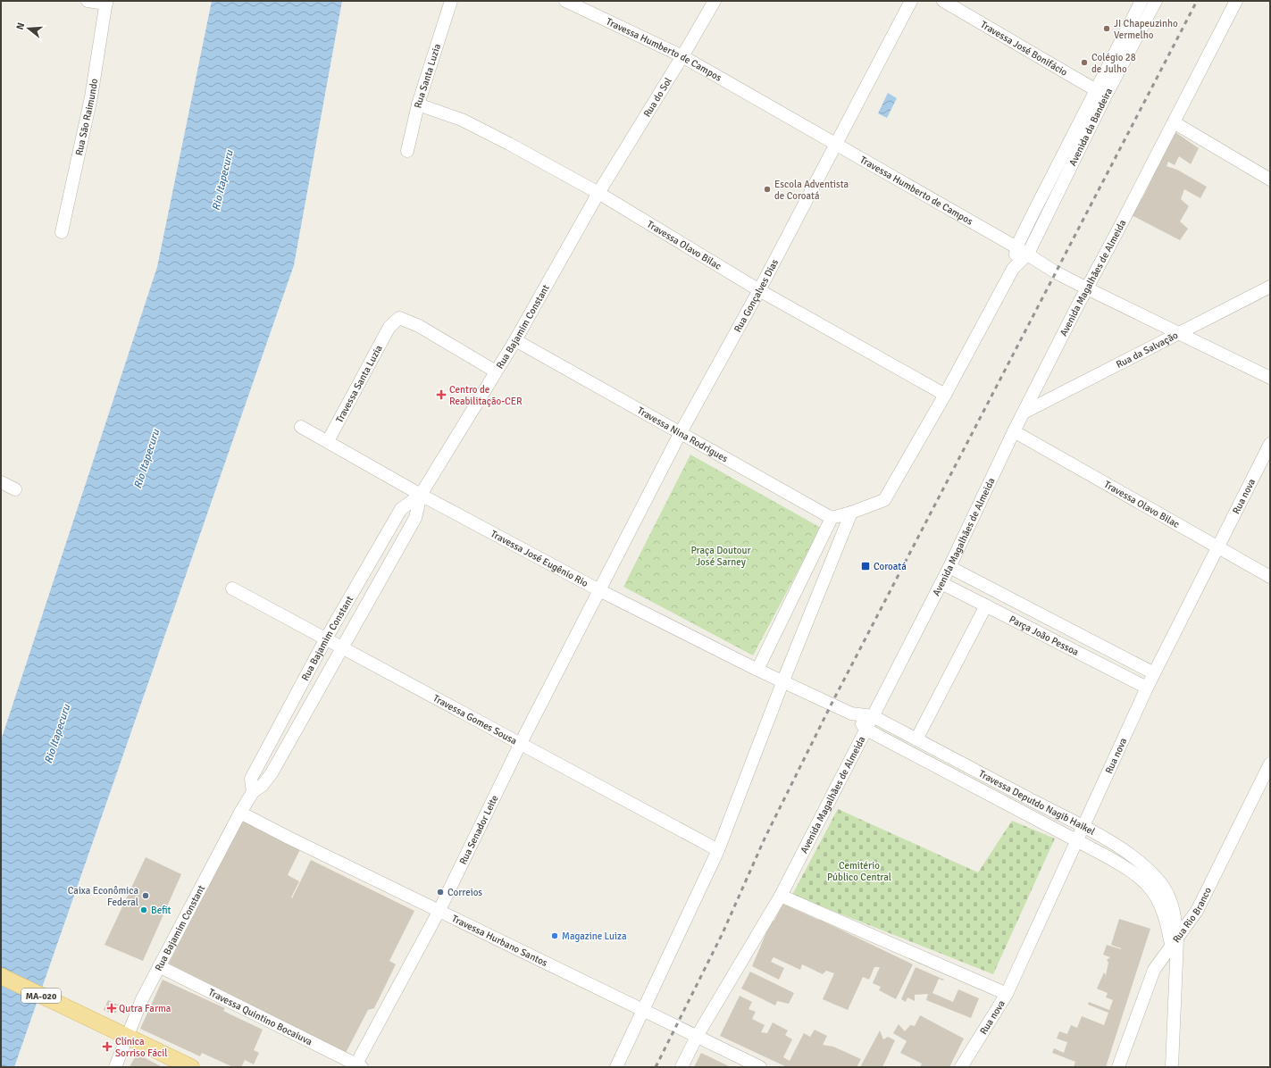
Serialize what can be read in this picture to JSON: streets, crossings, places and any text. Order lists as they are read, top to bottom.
{
  "streets": {
    "main road": ["MA-020"],
    "street": [
      "Travessa José Bonifácio",
      "Travessa Humberto de Campos",
      "Rua Santa Luzia",
      "Rua do Sol",
      "Rua São Raimundo",
      "Avenida da Bandeira",
      "Travessa Olavo Bilac",
      "Avenida Magalhães de Almeida",
      "Rua Gonçalves Dias",
      "Rua Bajamim Constant",
      "Rua da Salvação",
      "Travessa Santa Luzia",
      "Travessa Nina Rodrigues",
      "Rua nova",
      "Travessa José Eugênio Rio",
      "Parça João Pessoa",
      "Travessa Gomes Sousa",
      "Travessa Deputdo Nagib Haikel",
      "Rua Senador Leite",
      "Rua Rio Branco",
      "Travessa Hurbano Santos",
      "Travessa Quintino Bocaiuva"
    ]
  },
  "crossings": [
    ["Travessa José Bonifácio", "Avenida da Bandeira"],
    ["Travessa Humberto de Campos", "Rua do Sol"],
    ["Travessa Humberto de Campos", "Avenida da Bandeira"],
    ["Travessa Humberto de Campos", "Avenida Magalhães de Almeida"],
    ["Travessa Humberto de Campos", "Rua Gonçalves Dias"],
    ["Travessa Humberto de Campos", "Rua da Salvação"],
    ["Rua Santa Luzia", "Travessa Olavo Bilac"],
    ["Rua do Sol", "Travessa Olavo Bilac"],
    ["Rua do Sol", "Rua Bajamim Constant"],
    ["Travessa Olavo Bilac", "Avenida Magalhães de Almeida"],
    ["Travessa Olavo Bilac", "Rua Gonçalves Dias"],
    ["Travessa Olavo Bilac", "Rua Bajamim Constant"],
    ["Travessa Olavo Bilac", "Rua nova"],
    ["Avenida Magalhães de Almeida", "Rua da Salvação"],
    ["Avenida Magalhães de Almeida", "Parça João Pessoa"],
    ["Avenida Magalhães de Almeida", "Travessa Deputdo Nagib Haikel"],
    ["Avenida Magalhães de Almeida", "Travessa Hurbano Santos"],
    ["Rua Gonçalves Dias", "Travessa Nina Rodrigues"],
    ["Rua Gonçalves Dias", "Travessa José Eugênio Rio"],
    ["Rua Gonçalves Dias", "Rua Senador Leite"],
    ["Rua Bajamim Constant", "Travessa Santa Luzia"],
    ["Rua Bajamim Constant", "Travessa Nina Rodrigues"],
    ["Rua Bajamim Constant", "Travessa José Eugênio Rio"],
    ["Rua Bajamim Constant", "Travessa Gomes Sousa"],
    ["Rua Bajamim Constant", "Travessa Hurbano Santos"],
    ["Rua Bajamim Constant", "MA-020"],
    ["Rua Bajamim Constant", "Travessa Quintino Bocaiuva"],
    ["Travessa Santa Luzia", "Travessa José Eugênio Rio"],
    ["Rua nova", "Parça João Pessoa"],
    ["Rua nova", "Travessa Deputdo Nagib Haikel"],
    ["Travessa José Eugênio Rio", "Travessa Deputdo Nagib Haikel"],
    ["Travessa José Eugênio Rio", "Rua Senador Leite"],
    ["Travessa Gomes Sousa", "Rua Senador Leite"],
    ["Travessa Deputdo Nagib Haikel", "Rua Rio Branco"],
    ["Rua Senador Leite", "Travessa Hurbano Santos"],
    ["Rua Senador Leite", "Travessa Quintino Bocaiuva"]
  ],
  "water": ["Rio Itapecuru"],
  "parks": ["Praça Doutour José Sarney", "Cemitério Público Central"],
  "places": {
    "other": [
      "JI Chapeuzinho Vermelho",
      "Colégio 28 de Julho",
      "Escola Adventista de Coroatá",
      "Correios",
      "Caixa Econômica Federal",
      "Befit",
      "Magazine Luiza"
    ],
    "health": ["Centro de Reabilitação-CER", "Qutra Farma", "Clínica Sorriso Fácil"],
    "transit": ["Coroatá"]
  },
  "north": "left"
}
